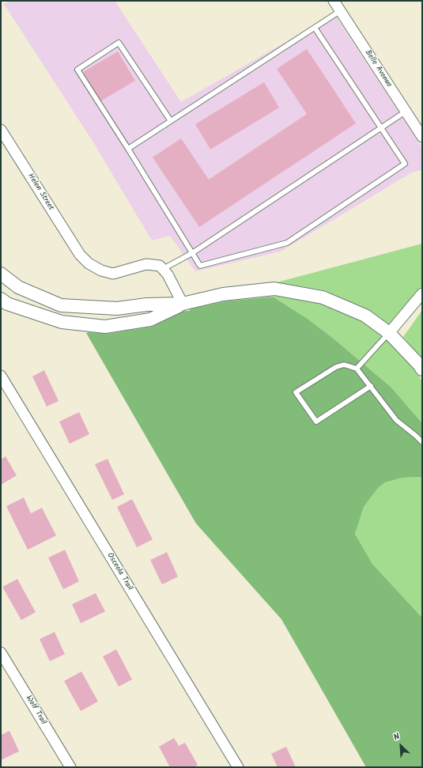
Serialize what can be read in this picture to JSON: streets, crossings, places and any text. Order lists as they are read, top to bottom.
{
  "streets": {
    "street": [
      "Belle Avenue",
      "Helen Street",
      "Osceola Trail",
      "Wolf Trail"
    ]
  },
  "north": "top left"
}
